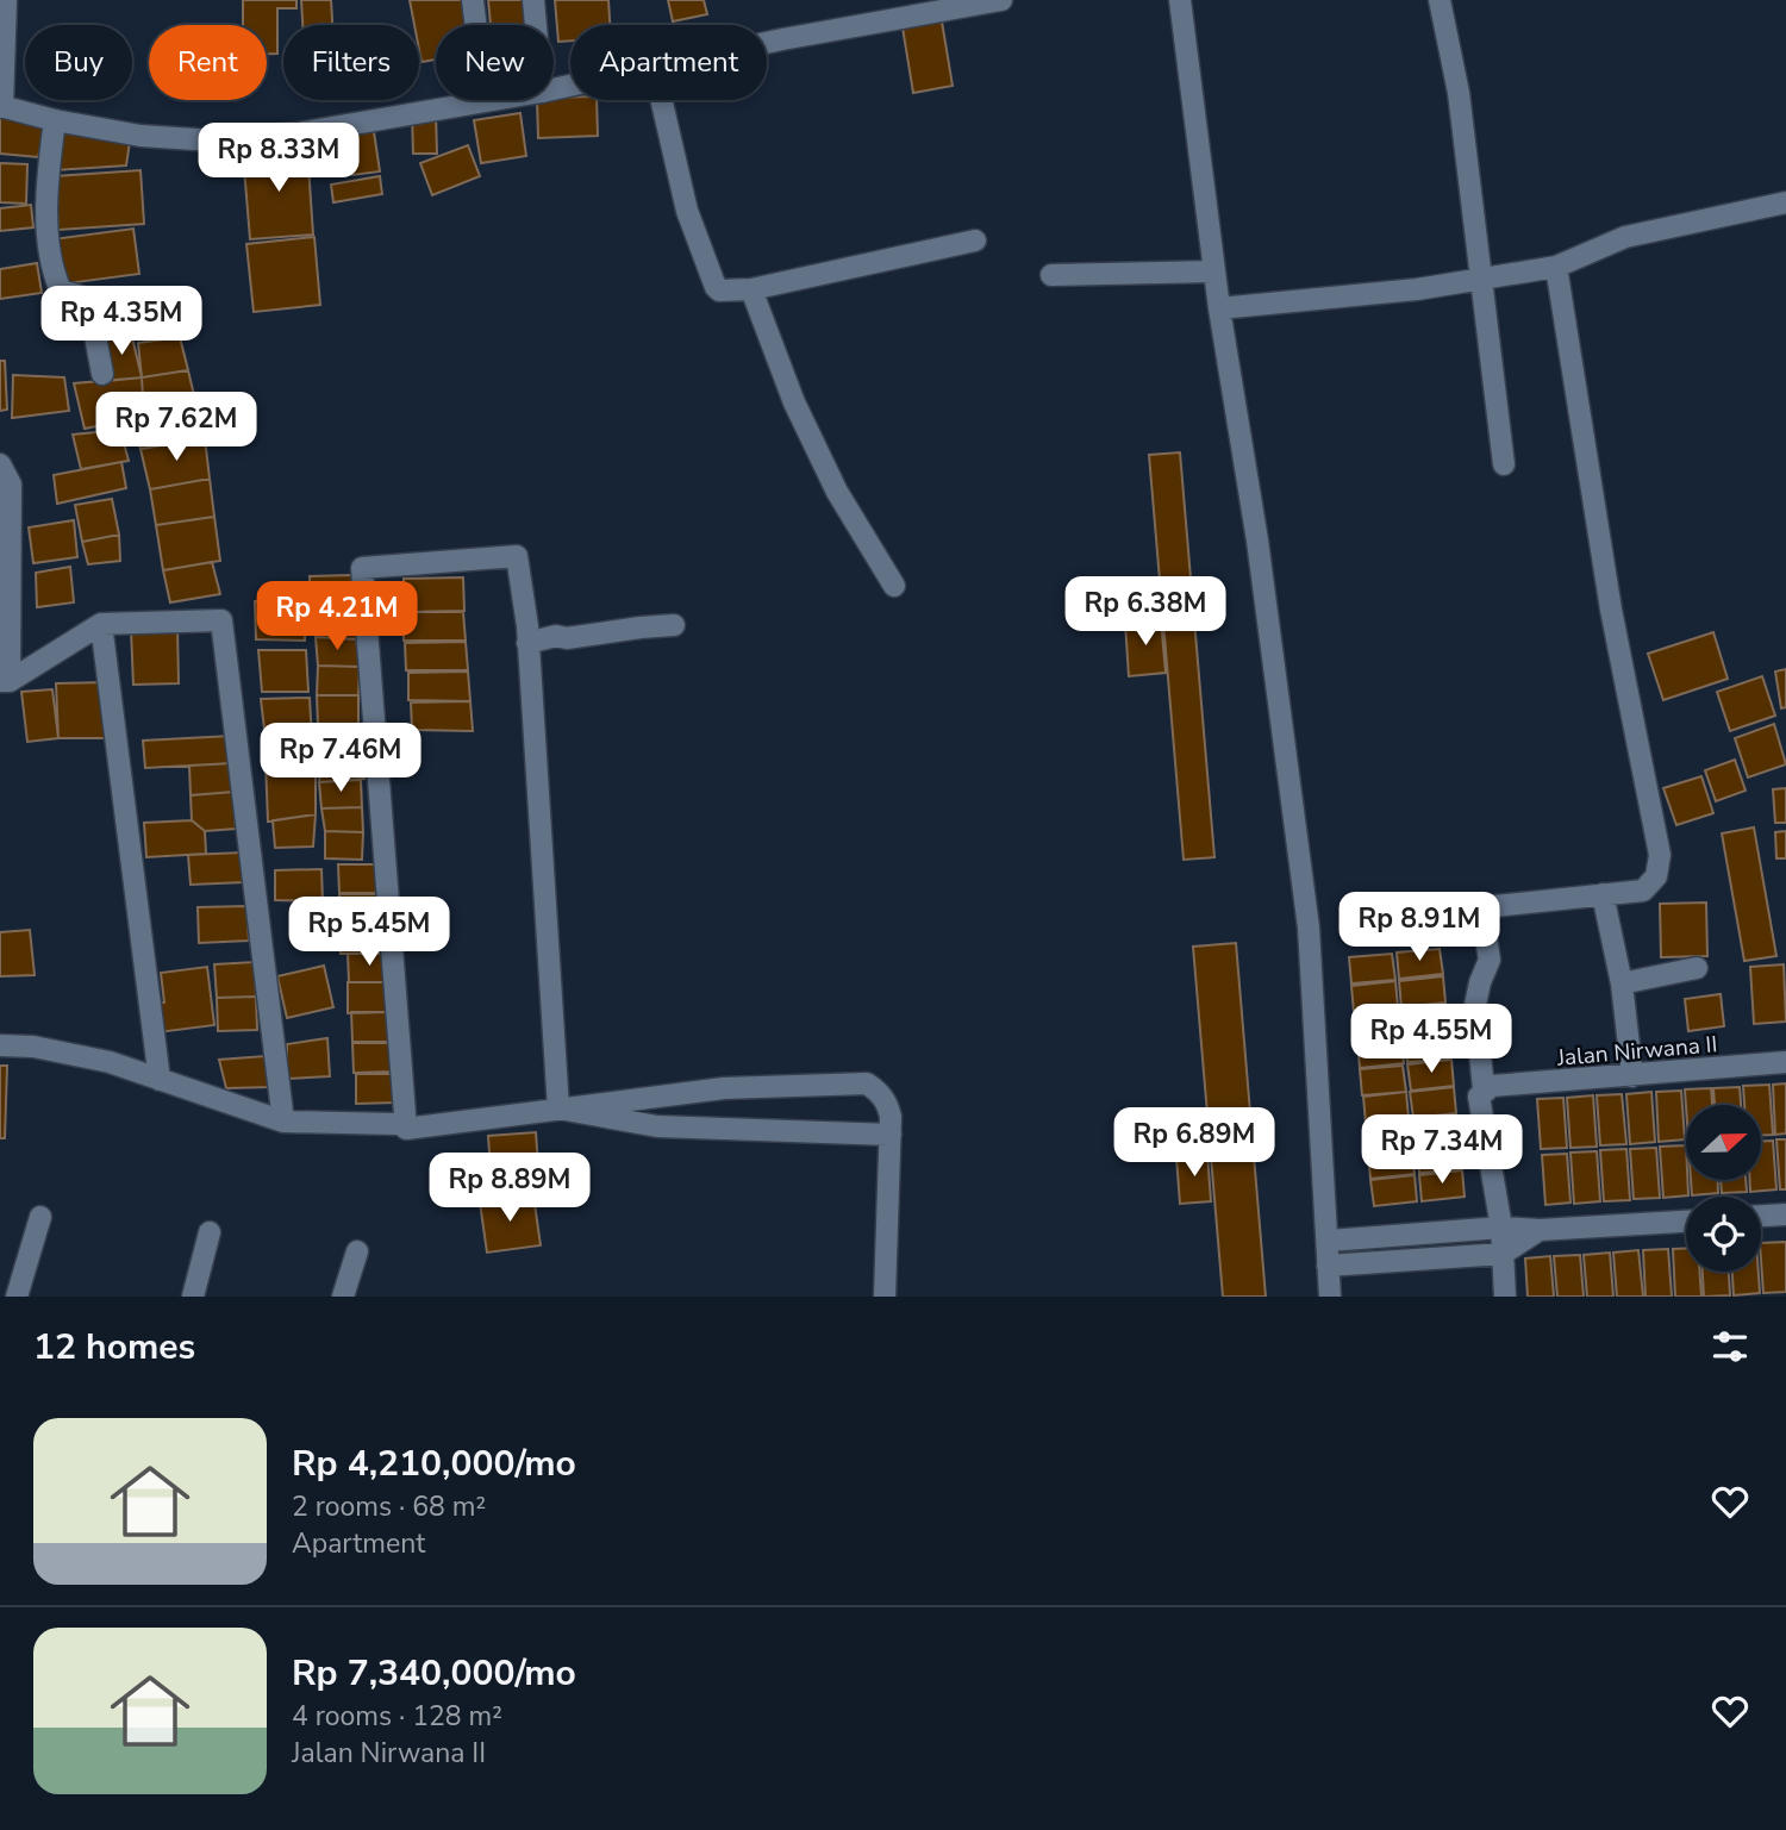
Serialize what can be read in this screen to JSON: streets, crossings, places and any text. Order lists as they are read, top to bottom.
{
  "streets": {
    "street": ["Jalan Nirwana II"]
  },
  "north": "right",
  "page": {
    "chip": [
      "Buy",
      "Rent",
      "Filters",
      "New",
      "Apartment"
    ],
    "price": [
      "Rp 8.33M",
      "Rp 4.35M",
      "Rp 7.62M",
      "Rp 6.38M",
      "Rp 4.21M",
      "Rp 7.46M",
      "Rp 8.91M",
      "Rp 5.45M",
      "Rp 4.55M",
      "Rp 6.89M",
      "Rp 7.34M",
      "Rp 8.89M"
    ],
    "heading": "12 homes",
    "list": [
      {
        "name": "Rp 4,210,000/mo",
        "note": "2 rooms · 68 m² · Apartment"
      },
      {
        "name": "Rp 7,340,000/mo",
        "note": "4 rooms · 128 m² · Jalan Nirwana II"
      }
    ]
  }
}
